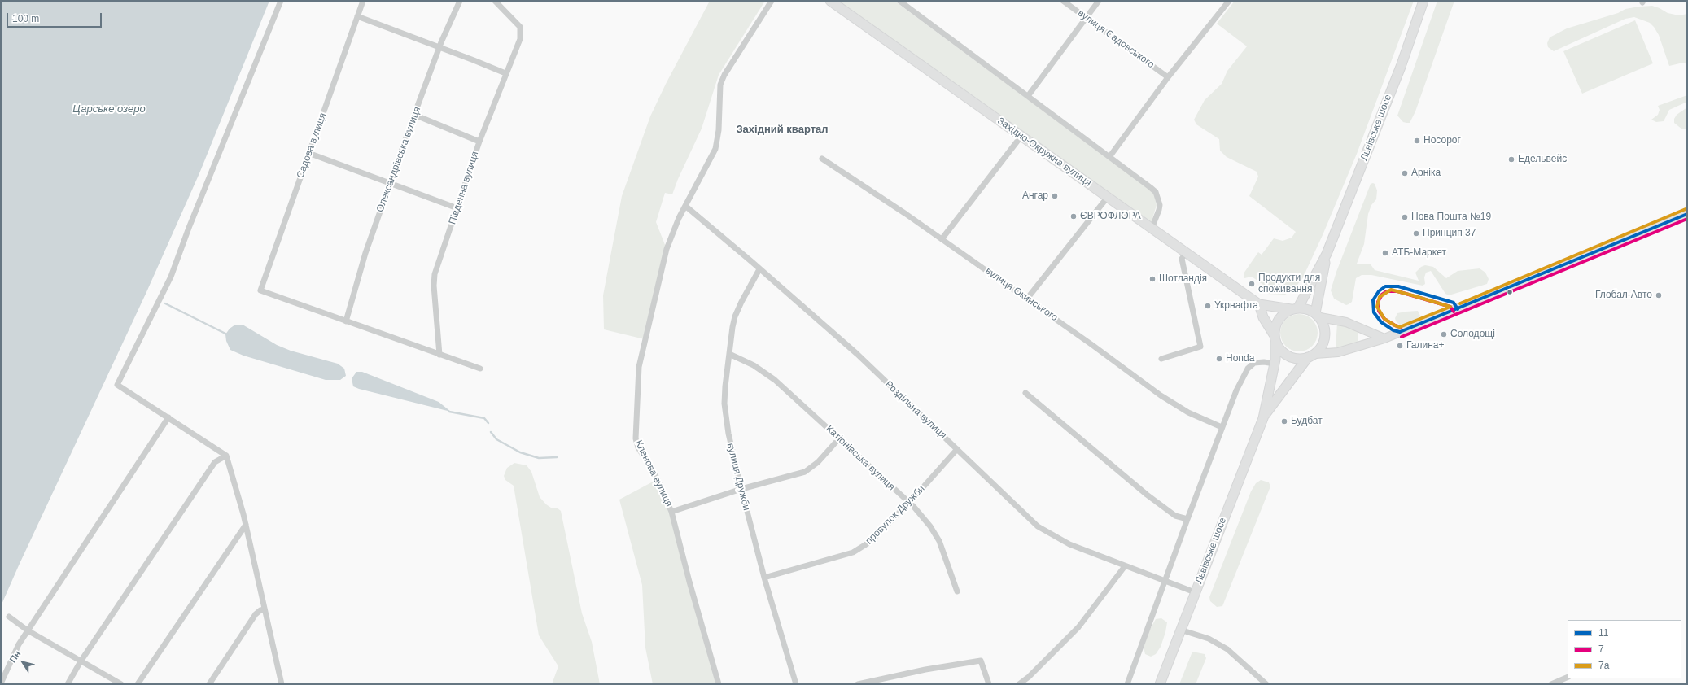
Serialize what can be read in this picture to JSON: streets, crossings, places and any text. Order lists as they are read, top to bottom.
{
  "streets": {
    "main road": ["Львівське шосе", "Західно-Окружна вулиця"],
    "street": [
      "вулиця Садовського",
      "Садова вулиця",
      "Олександрівська вулиця",
      "Південна вулиця",
      "вулиця Окинського",
      "Роздільна вулиця",
      "Катіонівська вулиця",
      "Кленова вулиця",
      "вулиця Дружби",
      "провулок Дружби"
    ]
  },
  "crossings": [
    ["Львівське шосе", "Західно-Окружна вулиця"],
    ["Львівське шосе", "Роздільна вулиця"],
    ["Садова вулиця", "Олександрівська вулиця"],
    ["Роздільна вулиця", "Кленова вулиця"],
    ["Роздільна вулиця", "вулиця Дружби"],
    ["Роздільна вулиця", "провулок Дружби"],
    ["Катіонівська вулиця", "вулиця Дружби"],
    ["Катіонівська вулиця", "провулок Дружби"],
    ["вулиця Дружби", "провулок Дружби"]
  ],
  "districts": ["Західний квартал"],
  "water": ["Царське озеро"],
  "places": [
    "Носорог",
    "Едельвейс",
    "Арніка",
    "Ангар",
    "ЄВРОФЛОРА",
    "Нова Пошта №19",
    "Принцип 37",
    "АТБ-Маркет",
    "Шотландія",
    "Продукти для споживання",
    "Глобал-Авто",
    "Укрнафта",
    "Солодощі",
    "Галина+",
    "Honda",
    "Будбат"
  ],
  "lines": ["transit line 7а", "transit line 11", "transit line 7"],
  "legend": ["11", "7", "7а"],
  "scale_bar": "100 m",
  "north": "top left"
}
